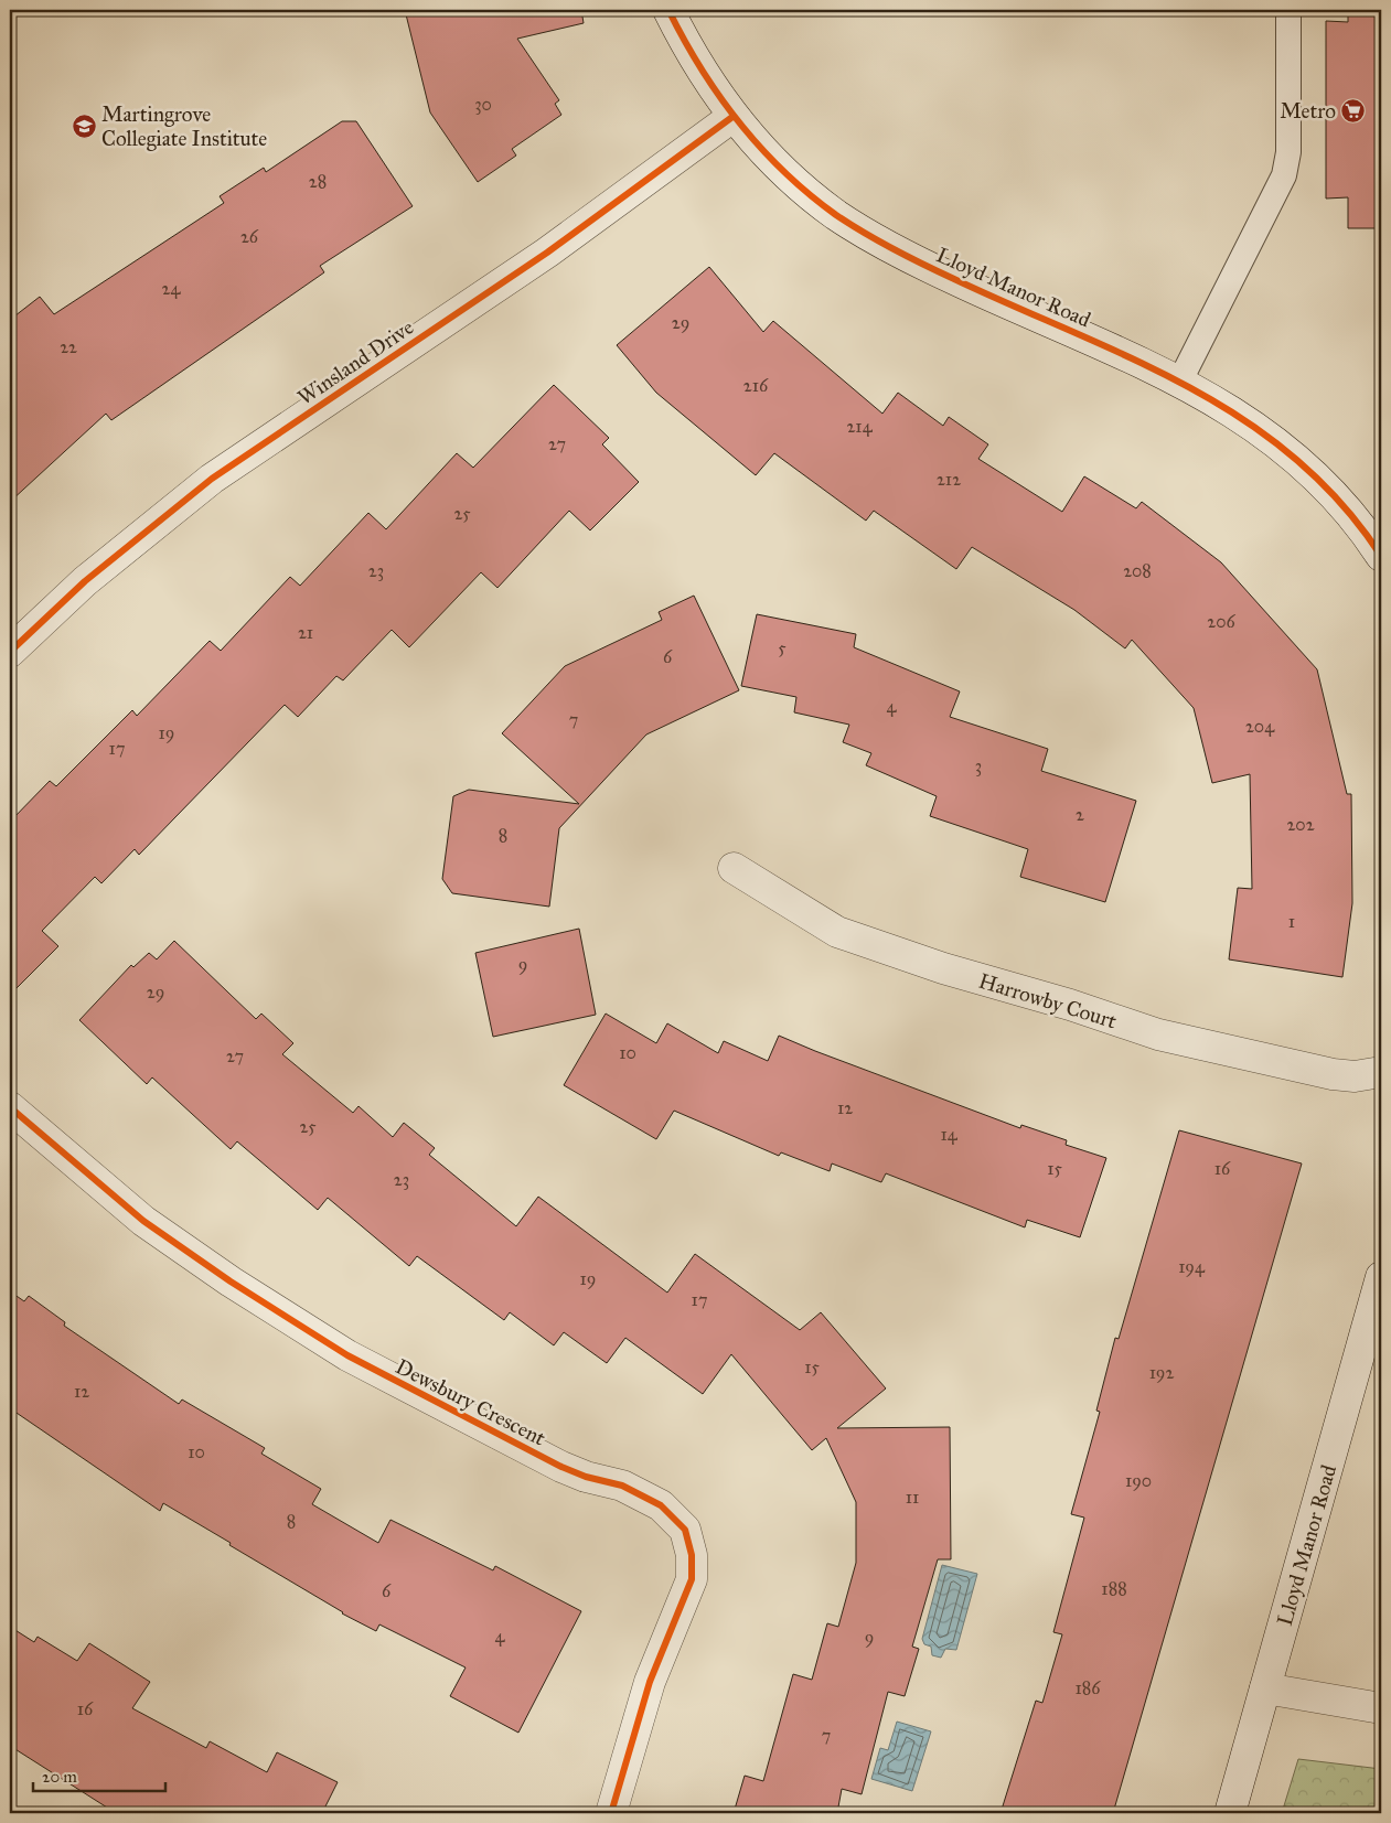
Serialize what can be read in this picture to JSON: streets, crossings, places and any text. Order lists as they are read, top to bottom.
{
  "streets": {
    "street": [
      "Lloyd Manor Road",
      "Winsland Drive",
      "Harrowby Court",
      "Dewsbury Crescent"
    ]
  },
  "crossings": [
    ["Lloyd Manor Road", "Winsland Drive"]
  ],
  "places": {
    "supermarket": ["Metro"],
    "school or university": ["Martingrove Collegiate Institute"]
  },
  "house_numbers": [
    "30",
    "28",
    "26",
    "24",
    "29",
    "22",
    "216",
    "214",
    "27",
    "212",
    "25",
    "23",
    "208",
    "206",
    "21",
    "5",
    "6",
    "4",
    "7",
    "204",
    "19",
    "17",
    "3",
    "2",
    "202",
    "8",
    "1",
    "9",
    "29",
    "10",
    "27",
    "12",
    "25",
    "14",
    "15",
    "16",
    "23",
    "194",
    "19",
    "17",
    "15",
    "192",
    "12",
    "10",
    "190",
    "11",
    "8",
    "188",
    "6",
    "4",
    "9",
    "186",
    "16",
    "7"
  ],
  "scale_bar": "20 m"
}
